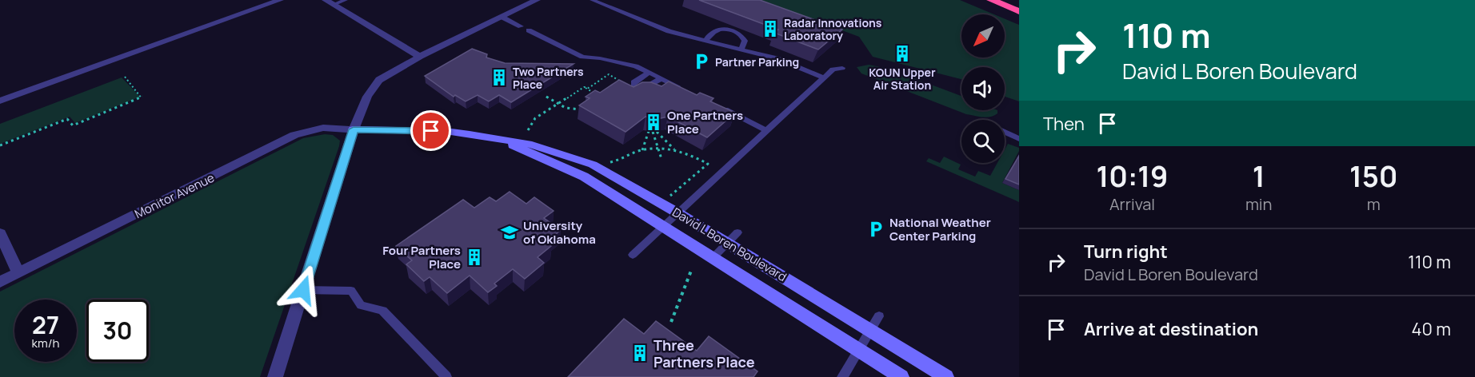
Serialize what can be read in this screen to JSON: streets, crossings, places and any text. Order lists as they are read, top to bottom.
{
  "streets": {
    "street": ["Monitor Avenue", "David L Boren Boulevard"]
  },
  "crossings": [
    ["Monitor Avenue", "David L Boren Boulevard"]
  ],
  "places": {
    "building": [
      "Radar Innovations Laboratory",
      "KOUN Upper Air Station",
      "Two Partners Place",
      "One Partners Place",
      "Four Partners Place",
      "Three Partners Place"
    ],
    "parking": ["Partner Parking", "National Weather Center Parking"],
    "school or university": ["University of Oklahoma"]
  },
  "north": "bottom left",
  "page": {
    "turn": ["110 m", "David L Boren Boulevard"],
    "then": "Then",
    "eta": [
      "10:19",
      "Arrival",
      "1",
      "min",
      "150",
      "m"
    ],
    "list": [
      {
        "name": "Turn right",
        "note": "David L Boren Boulevard",
        "value": "110 m"
      },
      {
        "name": "Arrive at destination",
        "value": "40 m"
      }
    ],
    "speed": "27 km/h",
    "limit": "30"
  }
}
